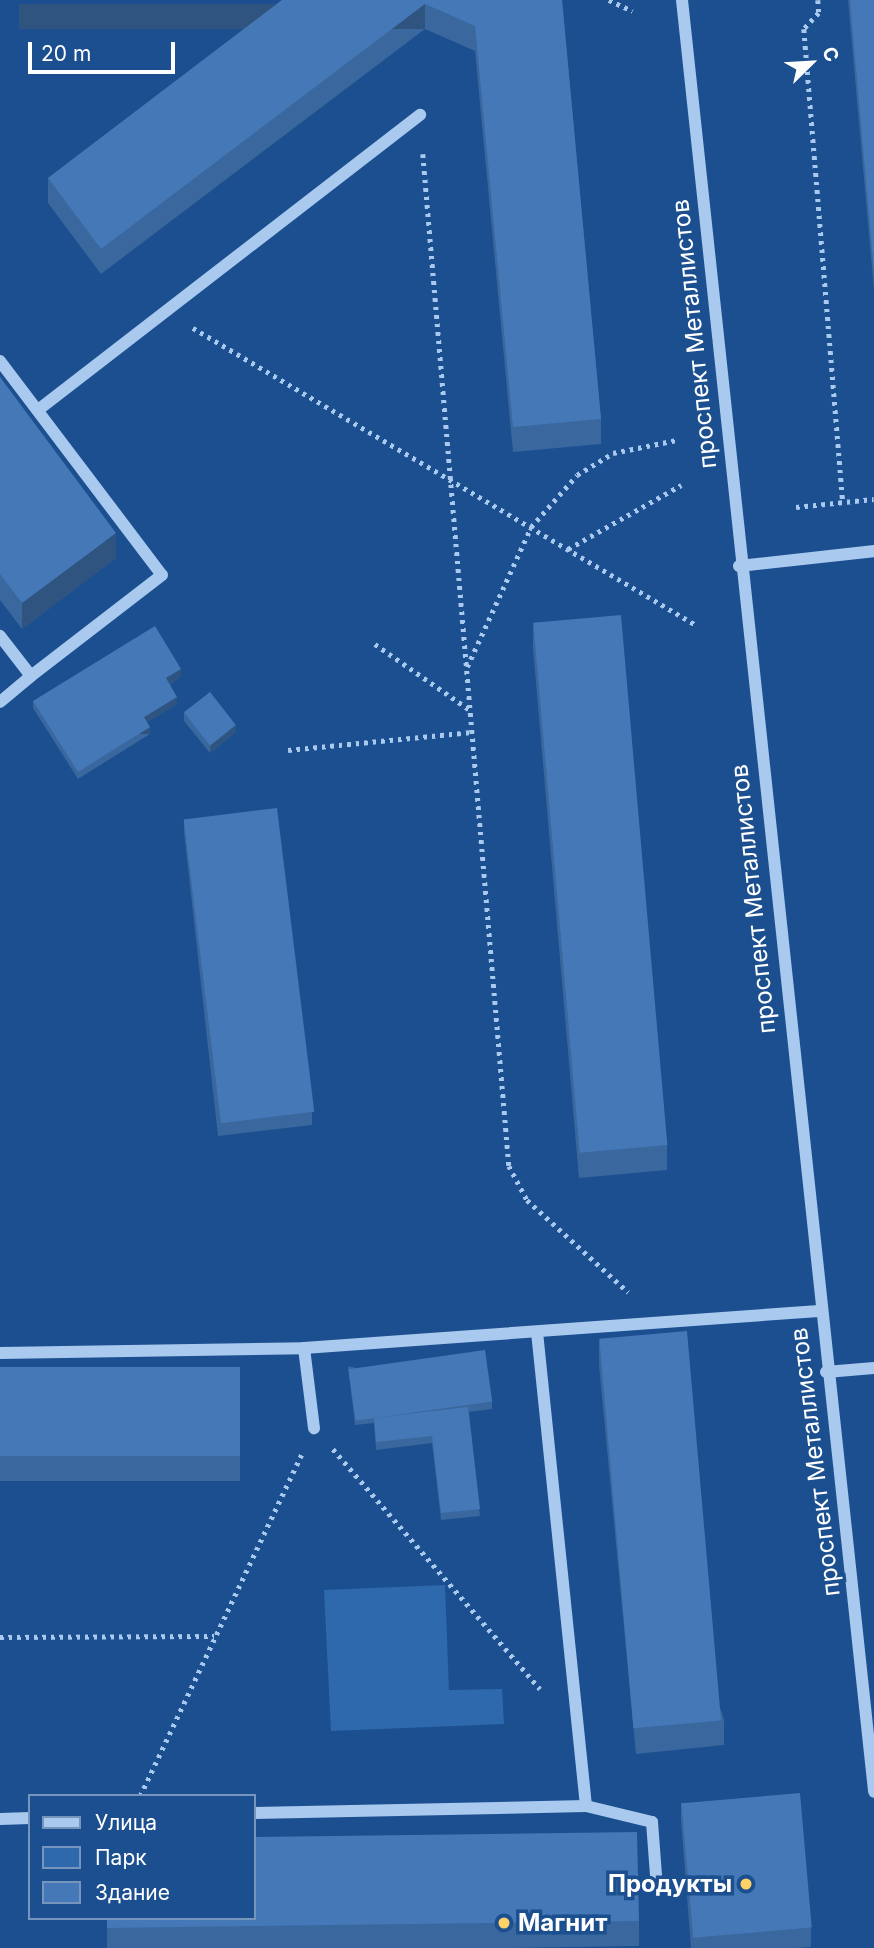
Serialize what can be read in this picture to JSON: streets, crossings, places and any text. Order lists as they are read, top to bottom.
{
  "streets": {
    "street": ["проспект Металлистов"]
  },
  "places": ["Продукты", "Магнит"],
  "legend": ["Улица", "Парк", "Здание"],
  "scale_bar": "20 m",
  "north": "top right"
}
